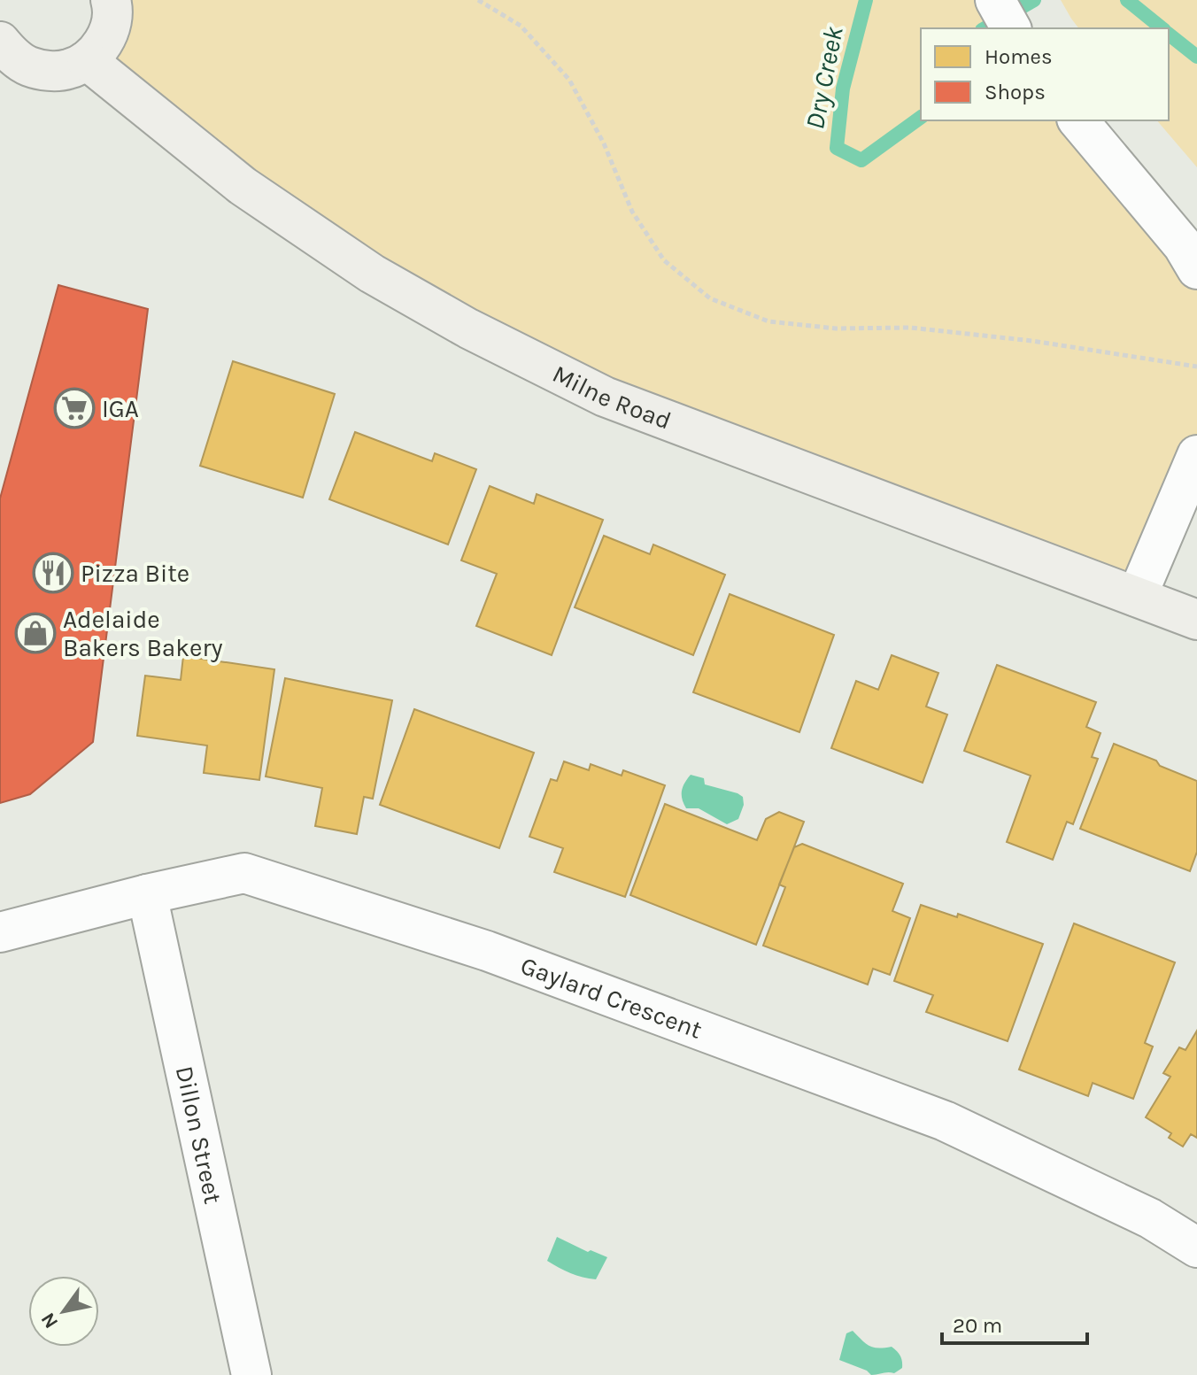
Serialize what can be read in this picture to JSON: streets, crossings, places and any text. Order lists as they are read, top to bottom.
{
  "streets": {
    "main road": ["Milne Road"],
    "street": ["Gaylard Crescent", "Dillon Street"]
  },
  "crossings": [
    ["Gaylard Crescent", "Dillon Street"]
  ],
  "water": ["Dry Creek"],
  "places": {
    "supermarket": ["IGA"],
    "restaurant": ["Pizza Bite"],
    "shop": ["Adelaide Bakers Bakery"]
  },
  "legend": ["Homes", "Shops"],
  "scale_bar": "20 m",
  "north": "bottom left"
}
